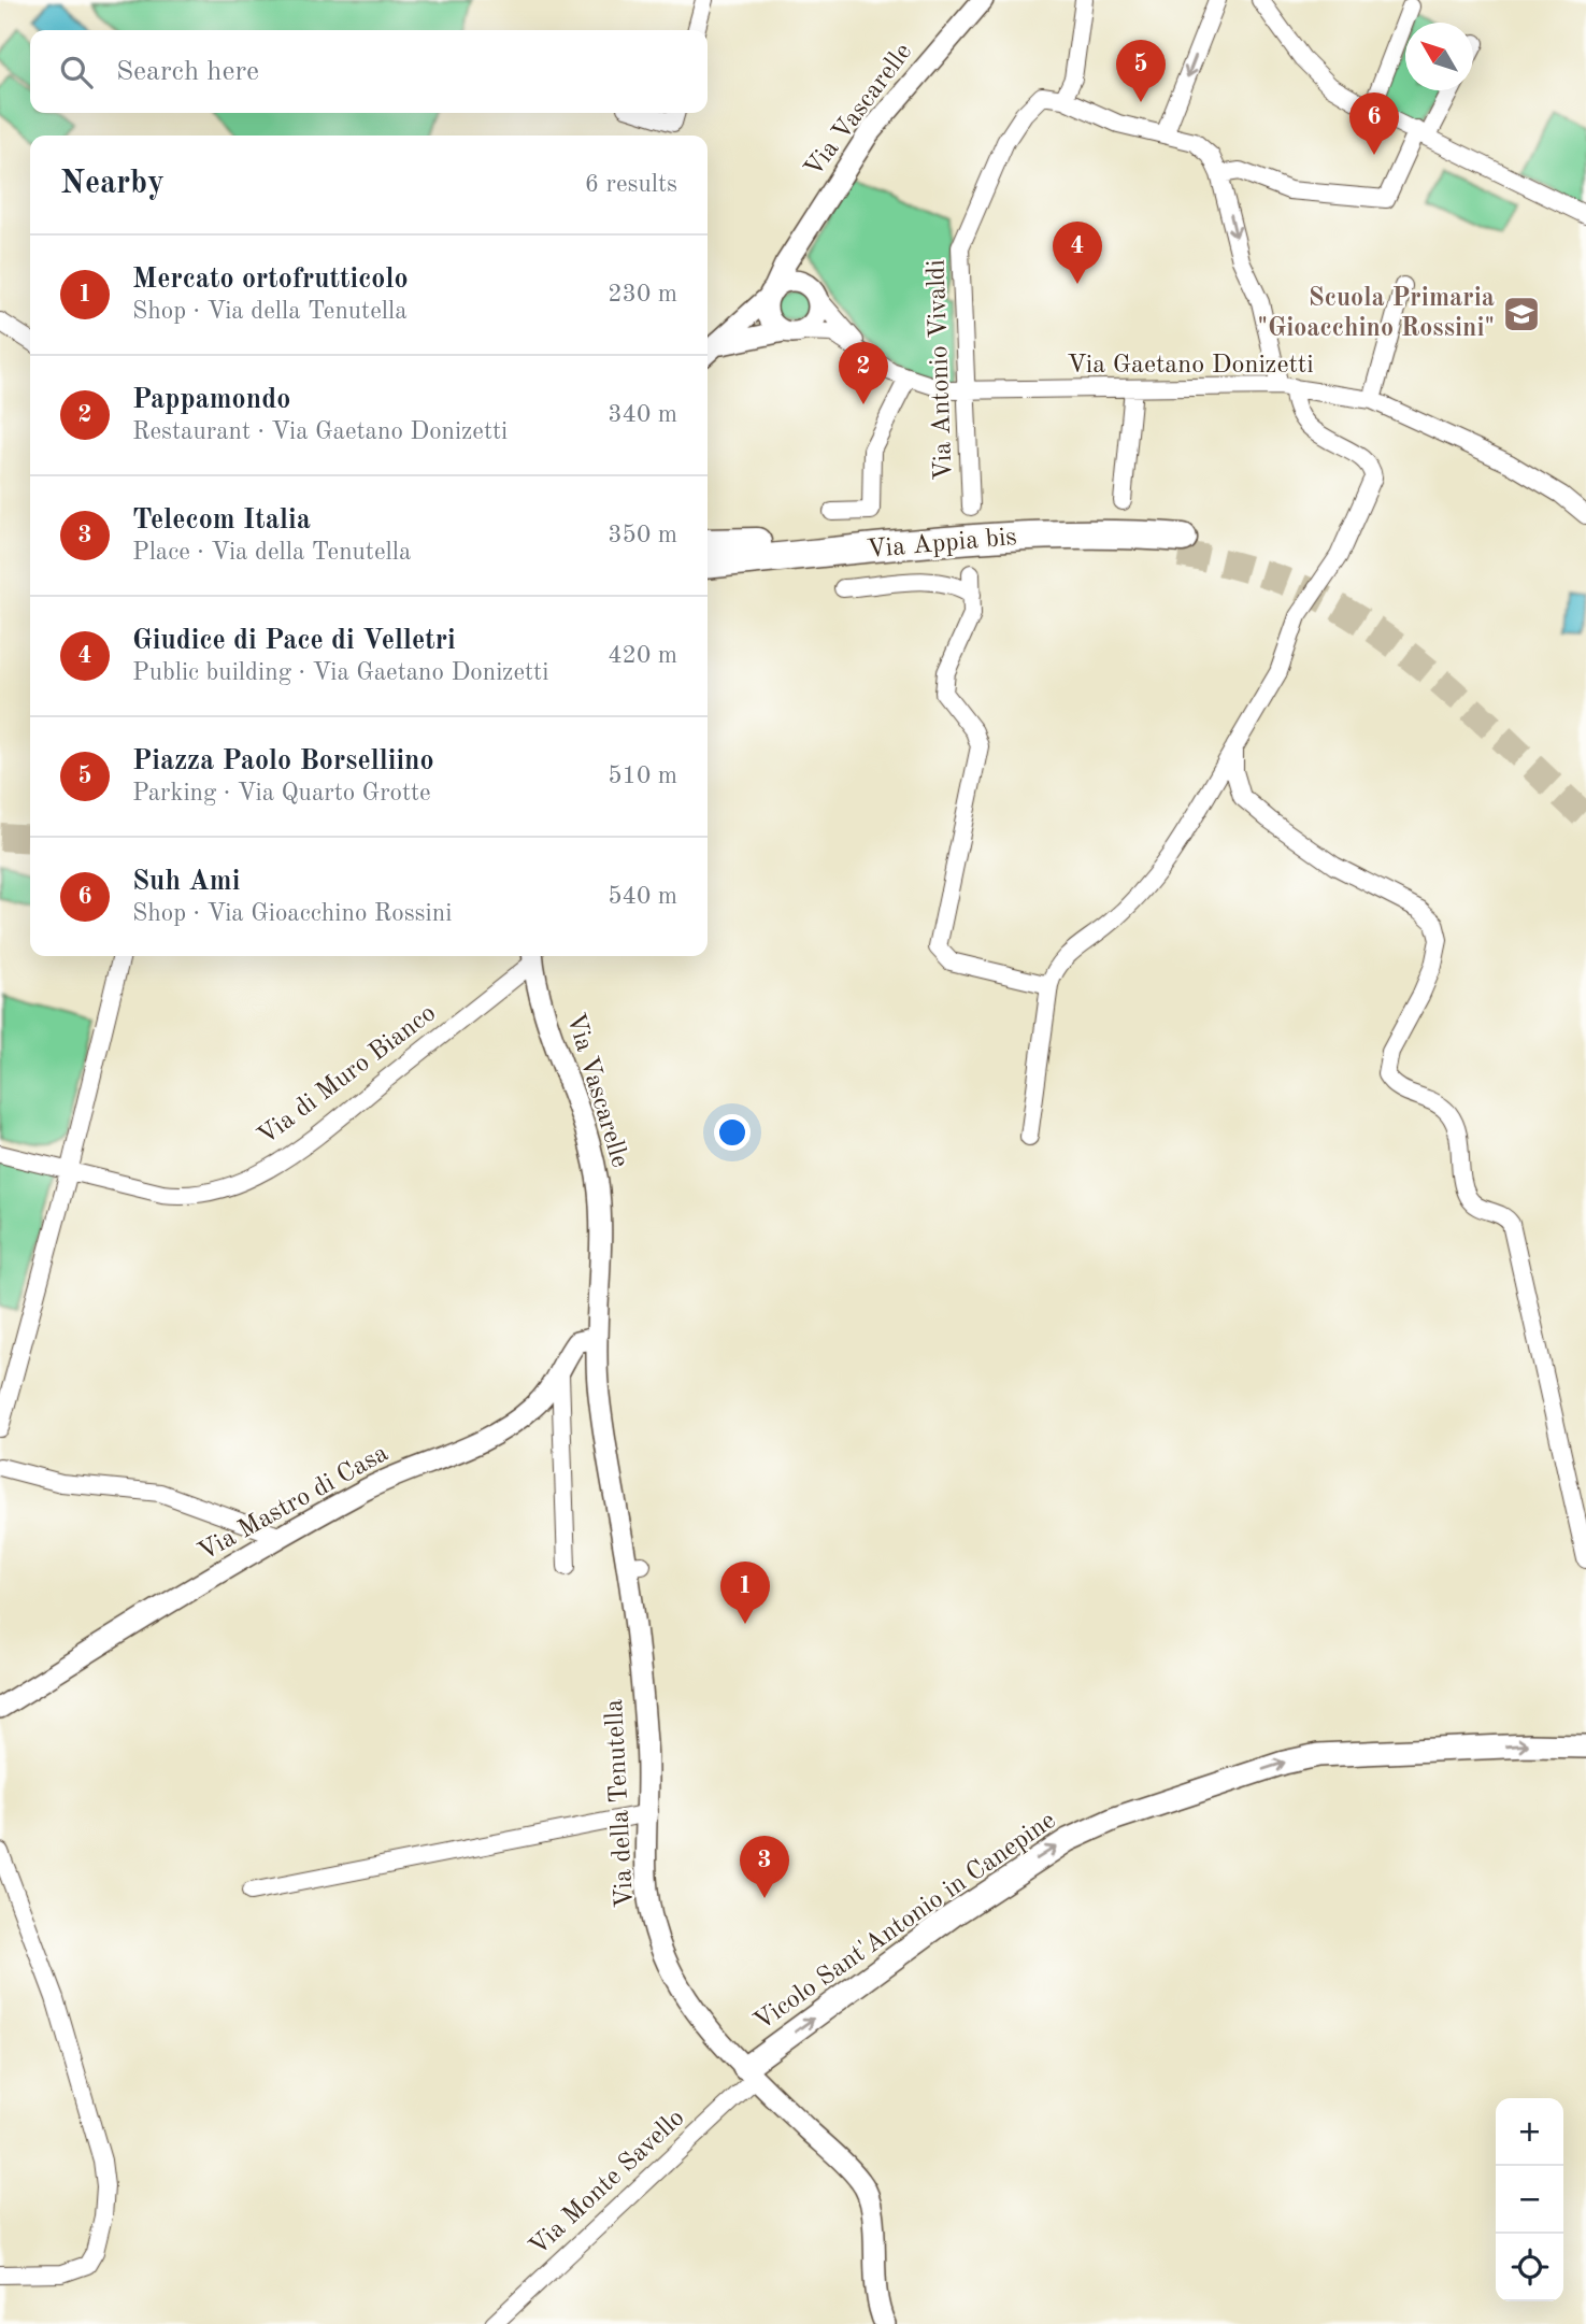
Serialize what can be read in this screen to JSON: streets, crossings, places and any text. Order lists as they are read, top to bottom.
{
  "streets": {
    "highway": ["Via Appia bis"],
    "main road": ["Vicolo Sant'Antonio in Canepine"],
    "street": [
      "Via Vascarelle",
      "Via Gaetano Donizetti",
      "Via Antonio Vivaldi",
      "Via di Muro Bianco",
      "Via Mastro di Casa",
      "Via della Tenutella",
      "Via Monte Savello"
    ]
  },
  "crossings": [
    ["Via Vascarelle", "Via Gaetano Donizetti"],
    ["Via Vascarelle", "Via di Muro Bianco"],
    ["Via Vascarelle", "Via Mastro di Casa"],
    ["Via Vascarelle", "Via della Tenutella"],
    ["Via Gaetano Donizetti", "Via Antonio Vivaldi"],
    ["Via Mastro di Casa", "Via della Tenutella"],
    ["Via della Tenutella", "Vicolo Sant'Antonio in Canepine"],
    ["Via della Tenutella", "Via Monte Savello"],
    ["Vicolo Sant'Antonio in Canepine", "Via Monte Savello"]
  ],
  "one_way": ["Vicolo Sant'Antonio in Canepine"],
  "places": {
    "school or university": ["Scuola Primaria \"Gioacchino Rossini\""]
  },
  "north": "top left",
  "page": {
    "search": "Search here",
    "pins": [
      "5",
      "6",
      "4",
      "2",
      "1",
      "3"
    ],
    "heading": ["Nearby", "6 results"],
    "list": [
      {
        "mark": "1",
        "name": "Mercato ortofrutticolo",
        "note": "Shop · Via della Tenutella",
        "value": "230 m"
      },
      {
        "mark": "2",
        "name": "Pappamondo",
        "note": "Restaurant · Via Gaetano Donizetti",
        "value": "340 m"
      },
      {
        "mark": "3",
        "name": "Telecom Italia",
        "note": "Place · Via della Tenutella",
        "value": "350 m"
      },
      {
        "mark": "4",
        "name": "Giudice di Pace di Velletri",
        "note": "Public building · Via Gaetano Donizetti",
        "value": "420 m"
      },
      {
        "mark": "5",
        "name": "Piazza Paolo Borselliino",
        "note": "Parking · Via Quarto Grotte",
        "value": "510 m"
      },
      {
        "mark": "6",
        "name": "Suh Ami",
        "note": "Shop · Via Gioacchino Rossini",
        "value": "540 m"
      }
    ],
    "map_buttons": ["+", "−"]
  }
}
